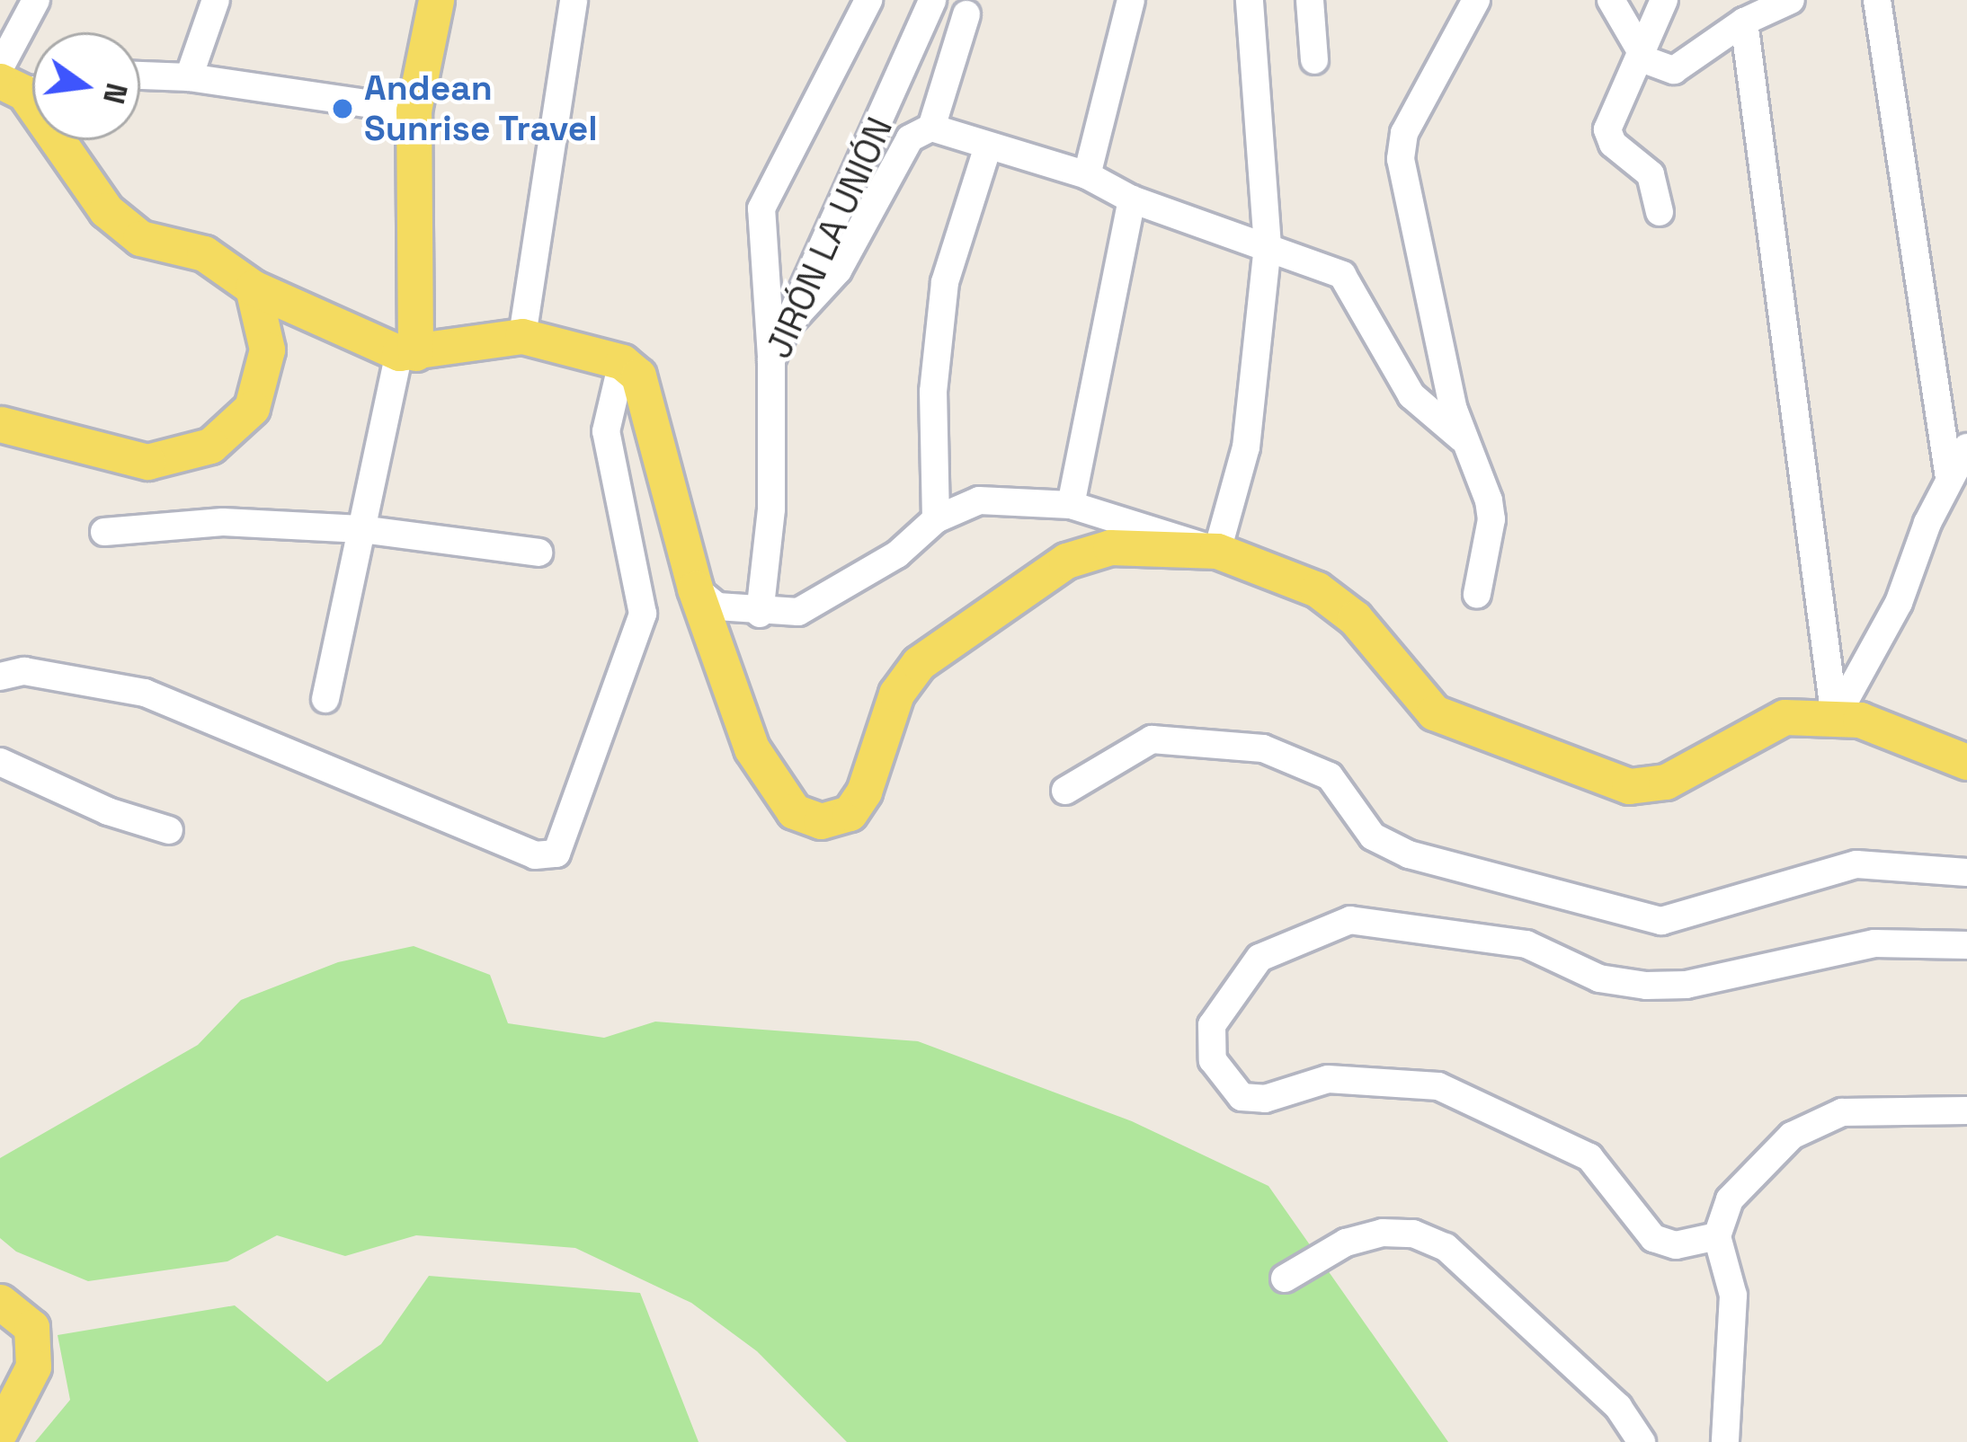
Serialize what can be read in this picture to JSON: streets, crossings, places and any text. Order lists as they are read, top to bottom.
{
  "streets": {
    "street": ["JIRÓN LA UNIÓN"]
  },
  "places": ["Andean Sunrise Travel"],
  "north": "right"
}
